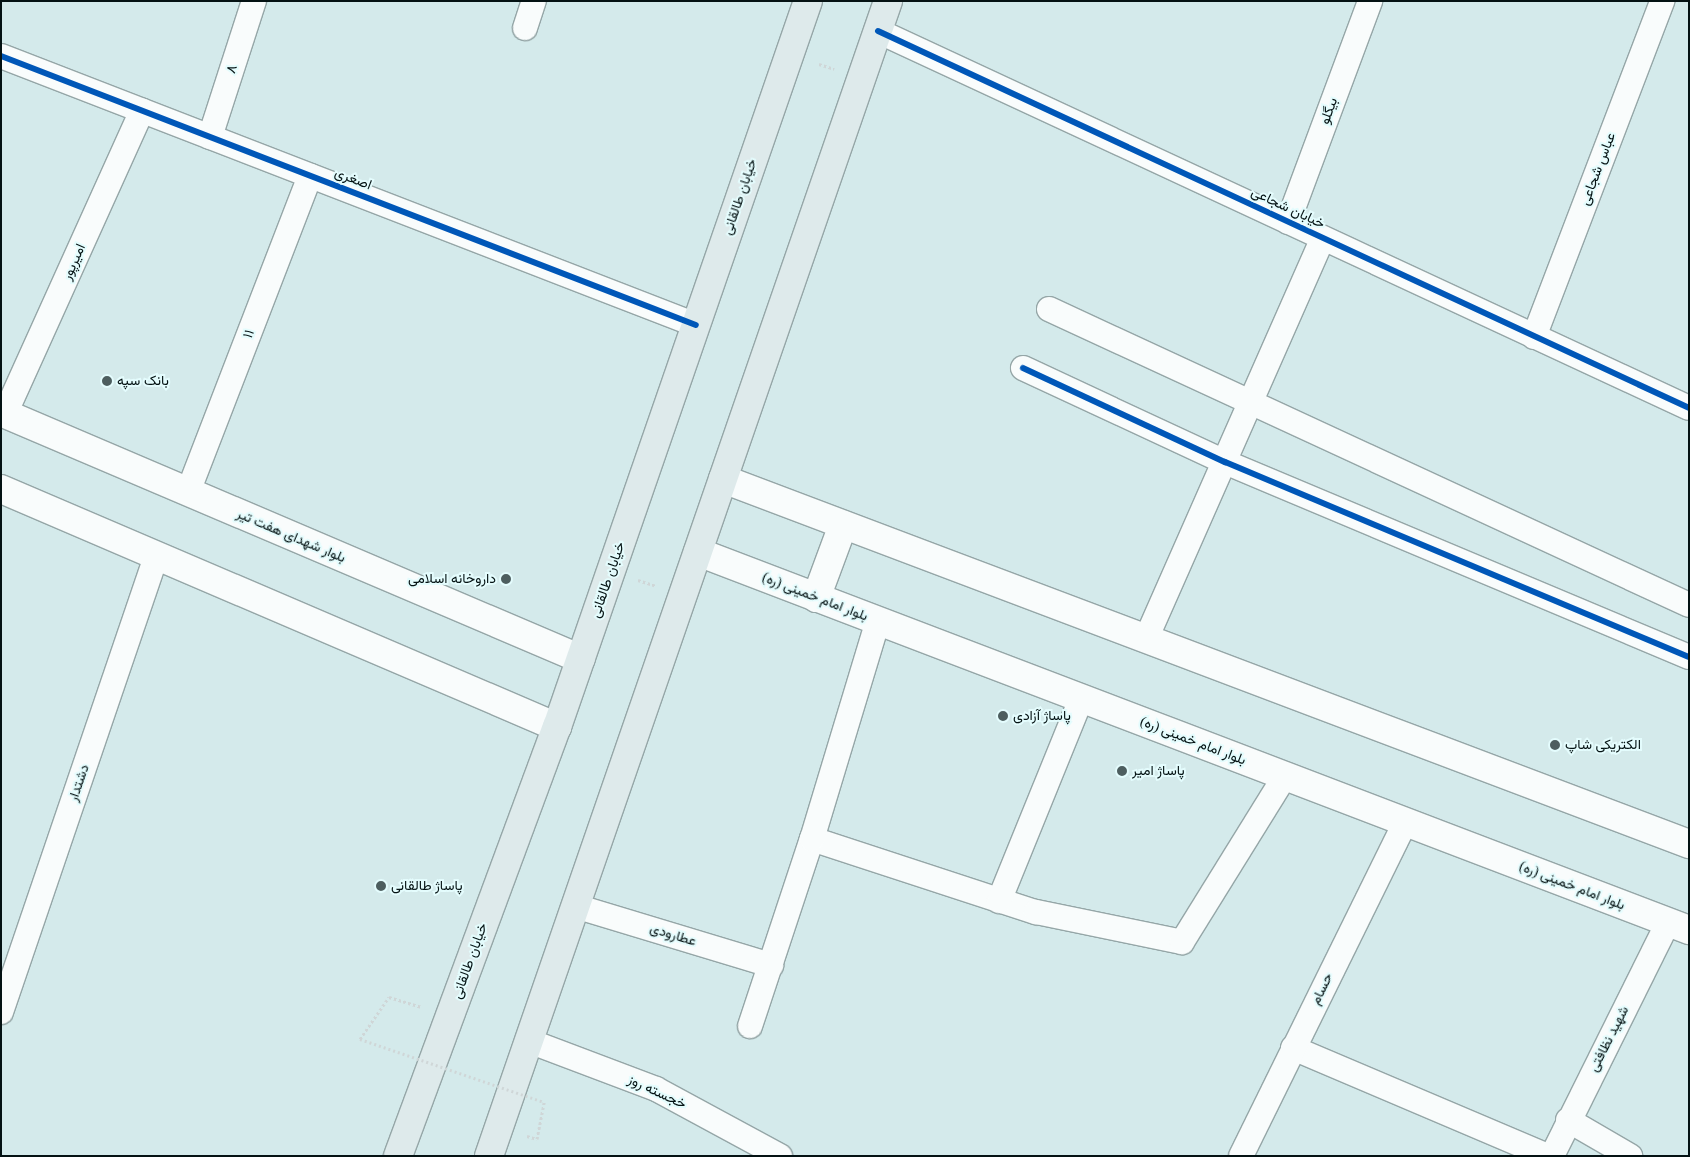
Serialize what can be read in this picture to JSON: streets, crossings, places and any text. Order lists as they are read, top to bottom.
{
  "streets": {
    "main road": ["خیابان طالقانی", "بلوار شهدای هفت تیر", "بلوار امام خمینی (ره)"],
    "street": [
      "۸",
      "بیگلو",
      "عباس شجاعی",
      "اصغری",
      "خیابان شجاعی",
      "امیرپور",
      "۱۱",
      "دشتدار",
      "عطارودی",
      "حسام",
      "شهید نظافتی",
      "خجسته روز"
    ]
  },
  "crossings": [
    ["۸", "اصغری"],
    ["بیگلو", "خیابان شجاعی"],
    ["عباس شجاعی", "خیابان شجاعی"],
    ["اصغری", "خیابان طالقانی"],
    ["اصغری", "امیرپور"],
    ["اصغری", "۱۱"],
    ["خیابان طالقانی", "بلوار شهدای هفت تیر"],
    ["امیرپور", "بلوار شهدای هفت تیر"],
    ["۱۱", "بلوار شهدای هفت تیر"],
    ["بلوار امام خمینی (ره)", "حسام"],
    ["بلوار امام خمینی (ره)", "شهید نظافتی"]
  ],
  "places": [
    "بانک سپه",
    "داروخانه اسلامی",
    "پاساژ آزادی",
    "الکتریکی شاپ",
    "پاساژ امیر",
    "پاساژ طالقانی"
  ]
}
